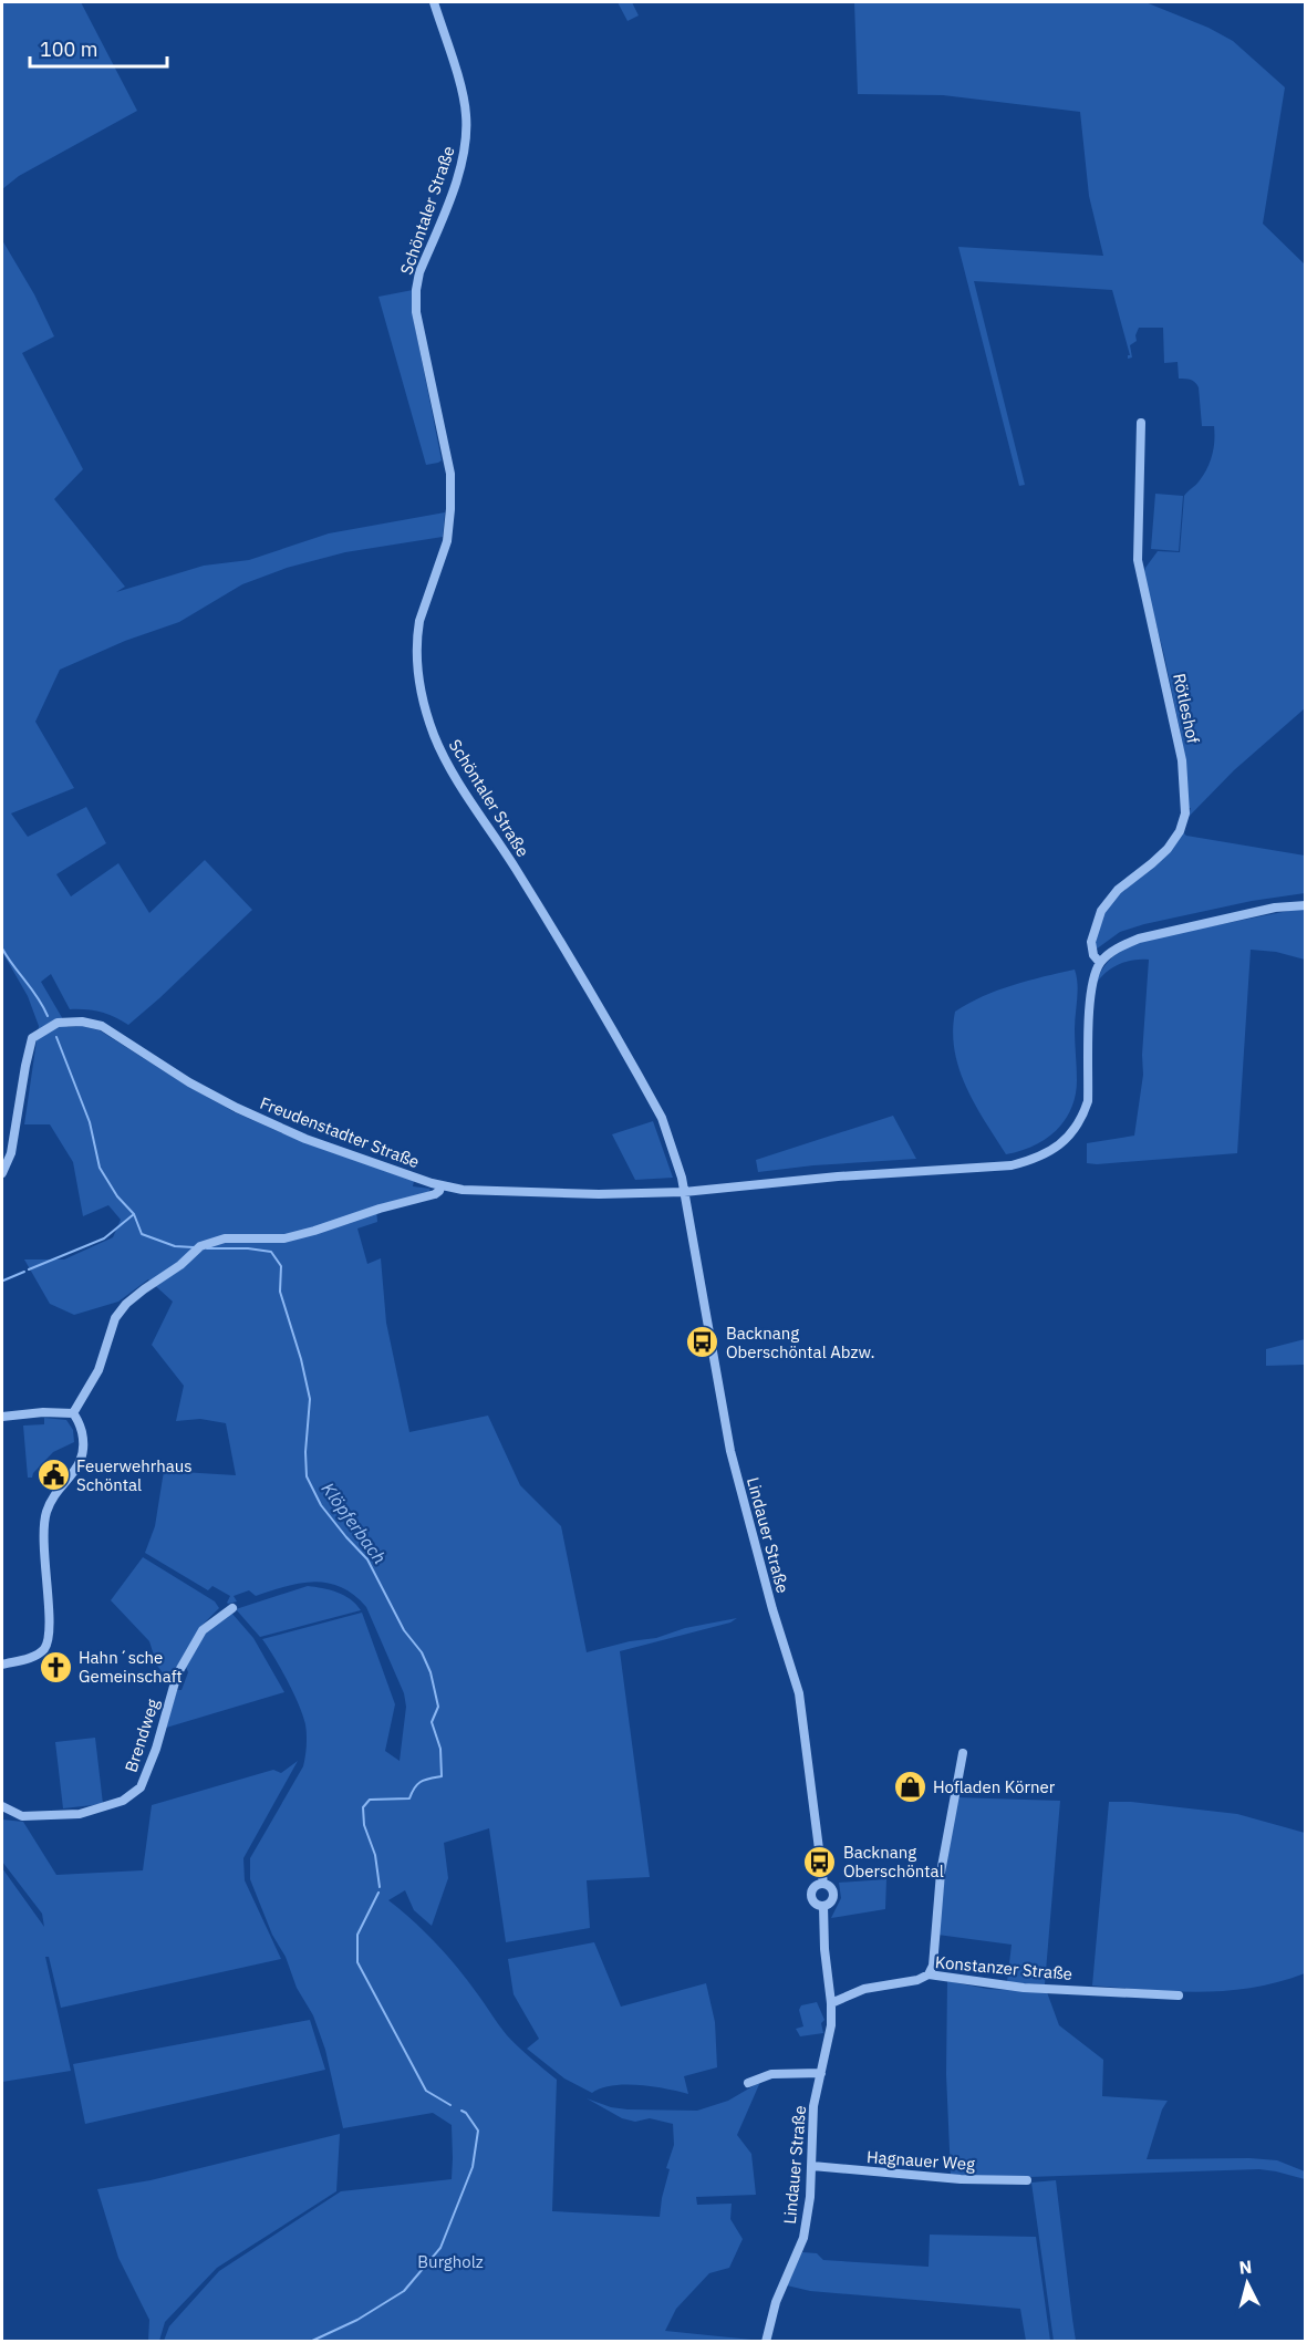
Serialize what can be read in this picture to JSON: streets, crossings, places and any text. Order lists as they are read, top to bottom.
{
  "streets": {
    "street": [
      "Schöntaler Straße",
      "Rötleshof",
      "Freudenstadter Straße",
      "Lindauer Straße",
      "Brendweg",
      "Konstanzer Straße",
      "Hagnauer Weg"
    ]
  },
  "crossings": [
    ["Schöntaler Straße", "Freudenstadter Straße"],
    ["Schöntaler Straße", "Lindauer Straße"],
    ["Rötleshof", "Freudenstadter Straße"],
    ["Freudenstadter Straße", "Lindauer Straße"],
    ["Lindauer Straße", "Konstanzer Straße"],
    ["Lindauer Straße", "Hagnauer Weg"]
  ],
  "water": ["Klöpferbach"],
  "parks": ["Burgholz"],
  "places": {
    "bus stop": ["Backnang Oberschöntal Abzw.", "Backnang Oberschöntal"],
    "public building": ["Feuerwehrhaus Schöntal"],
    "church": ["Hahn´sche Gemeinschaft"],
    "shop": ["Hofladen Körner"]
  },
  "scale_bar": "100 m",
  "north": "top"
}
